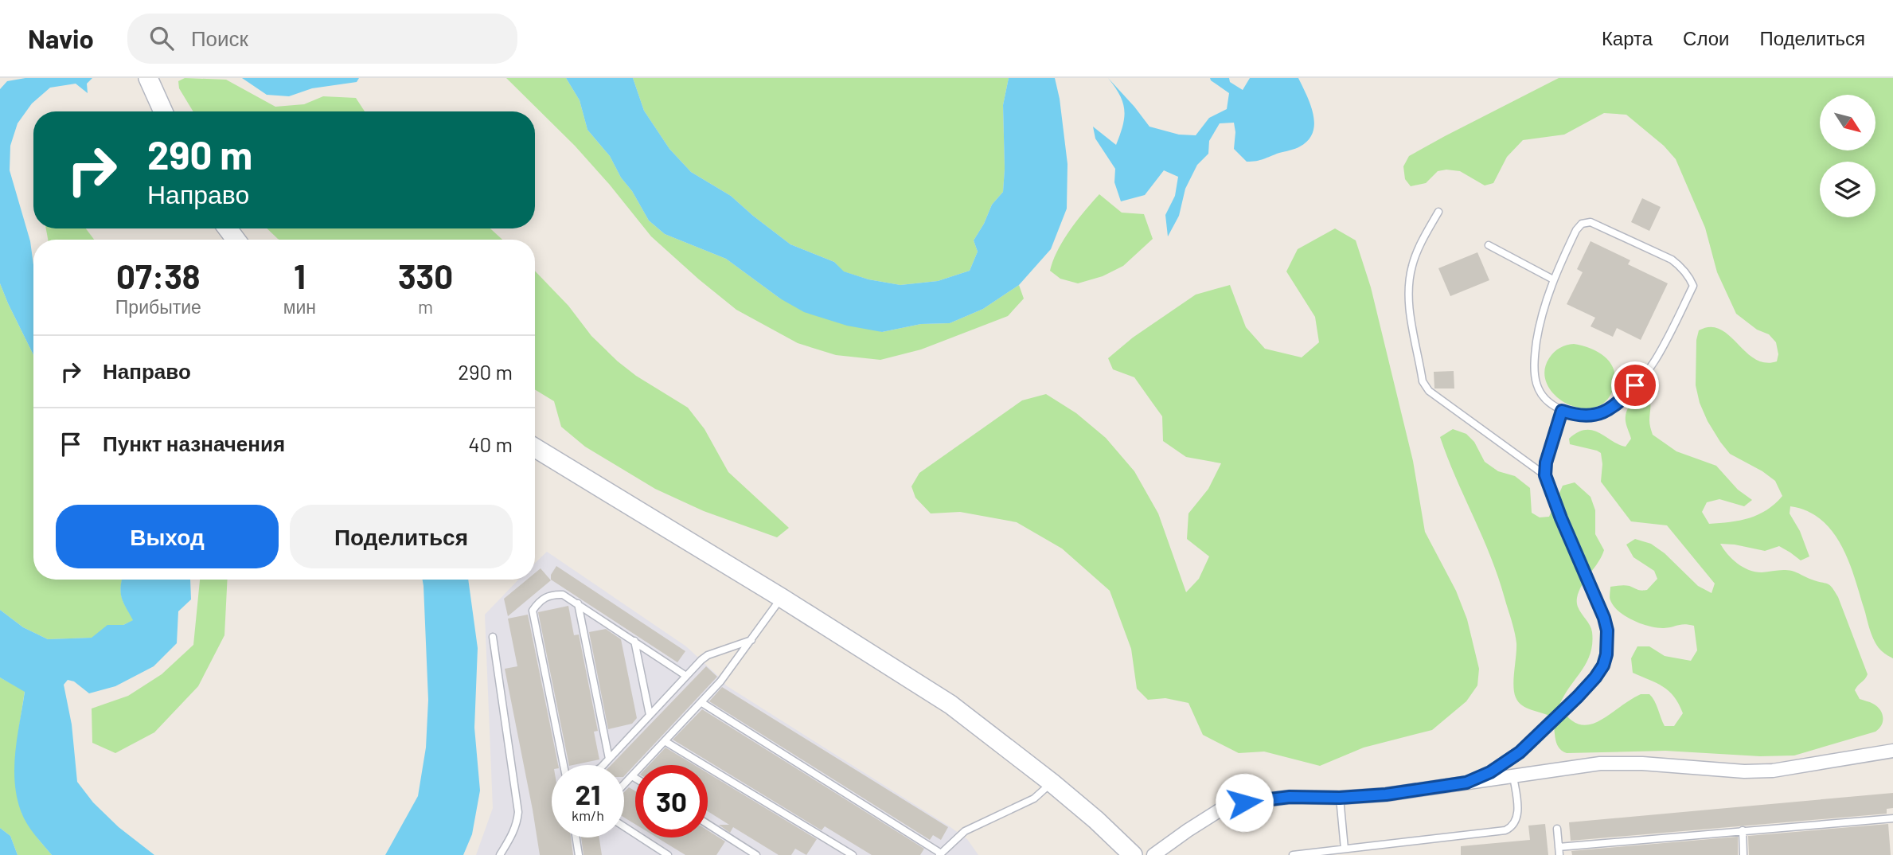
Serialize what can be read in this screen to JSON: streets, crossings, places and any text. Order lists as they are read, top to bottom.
{
  "north": "bottom right",
  "page": {
    "header": "Navio",
    "search": "Поиск",
    "nav": ["Карта", "Слои", "Поделиться"],
    "turn": ["290 m", "Направо"],
    "eta": [
      "07:38",
      "Прибытие",
      "1",
      "мин",
      "330",
      "m"
    ],
    "list": [
      {
        "name": "Направо",
        "value": "290 m"
      },
      {
        "name": "Пункт назначения",
        "value": "40 m"
      }
    ],
    "buttons": ["Выход", "Поделиться"],
    "speed": "21 km/h",
    "limit": "30"
  }
}
